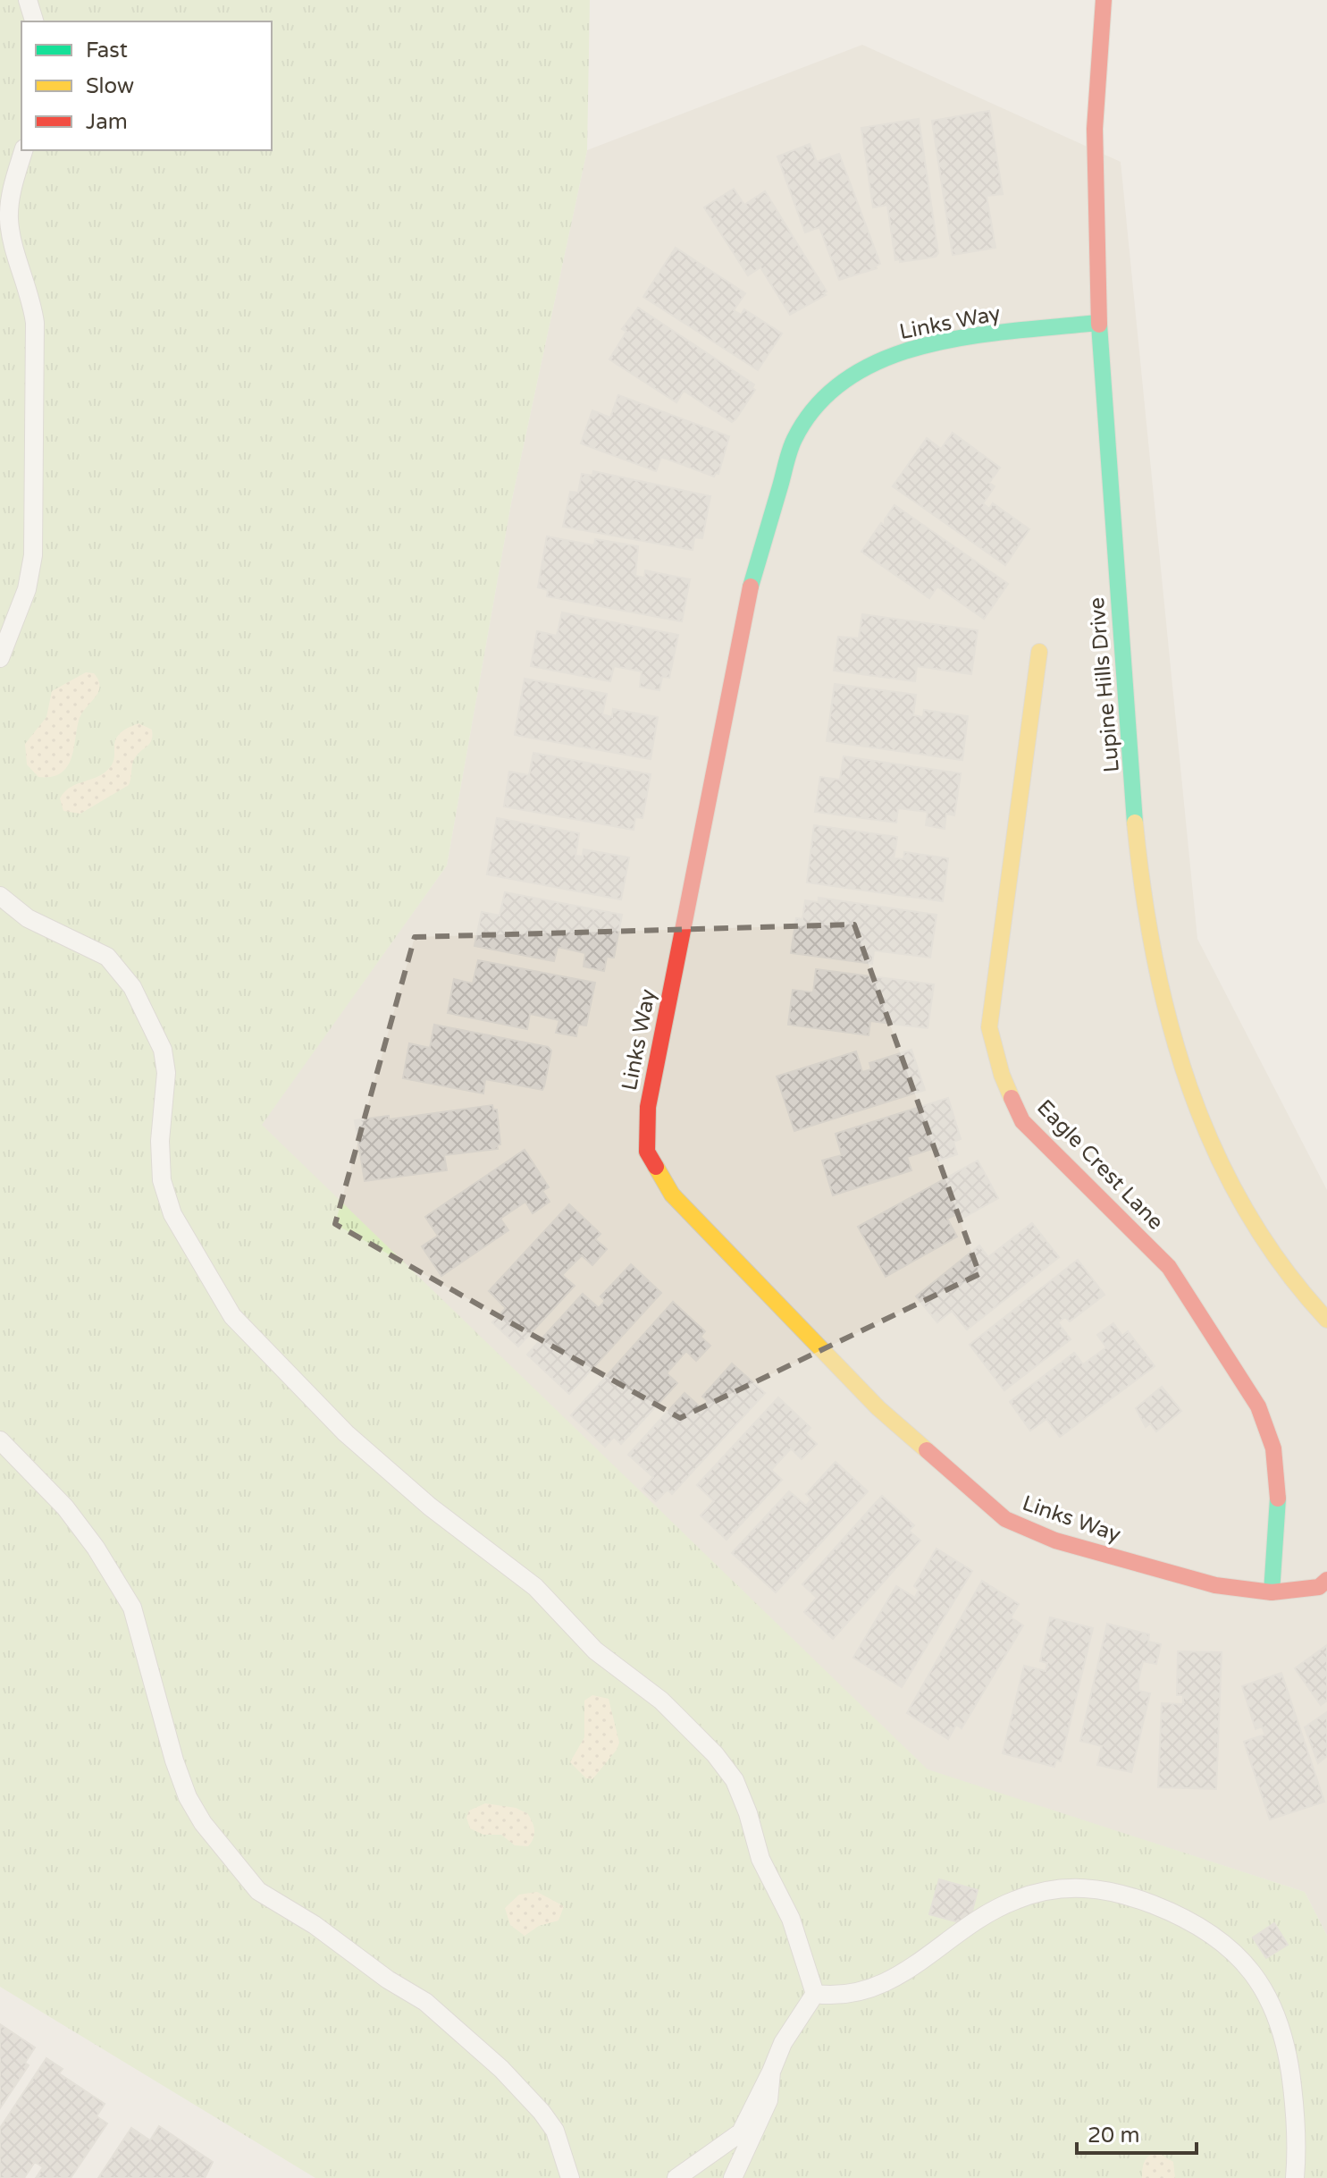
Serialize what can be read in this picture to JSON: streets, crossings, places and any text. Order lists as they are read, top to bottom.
{
  "streets": {
    "street": ["Links Way", "Lupine Hills Drive", "Eagle Crest Lane"]
  },
  "crossings": [
    ["Links Way", "Lupine Hills Drive"],
    ["Links Way", "Eagle Crest Lane"]
  ],
  "legend": ["Fast", "Slow", "Jam"],
  "scale_bar": "20 m"
}
